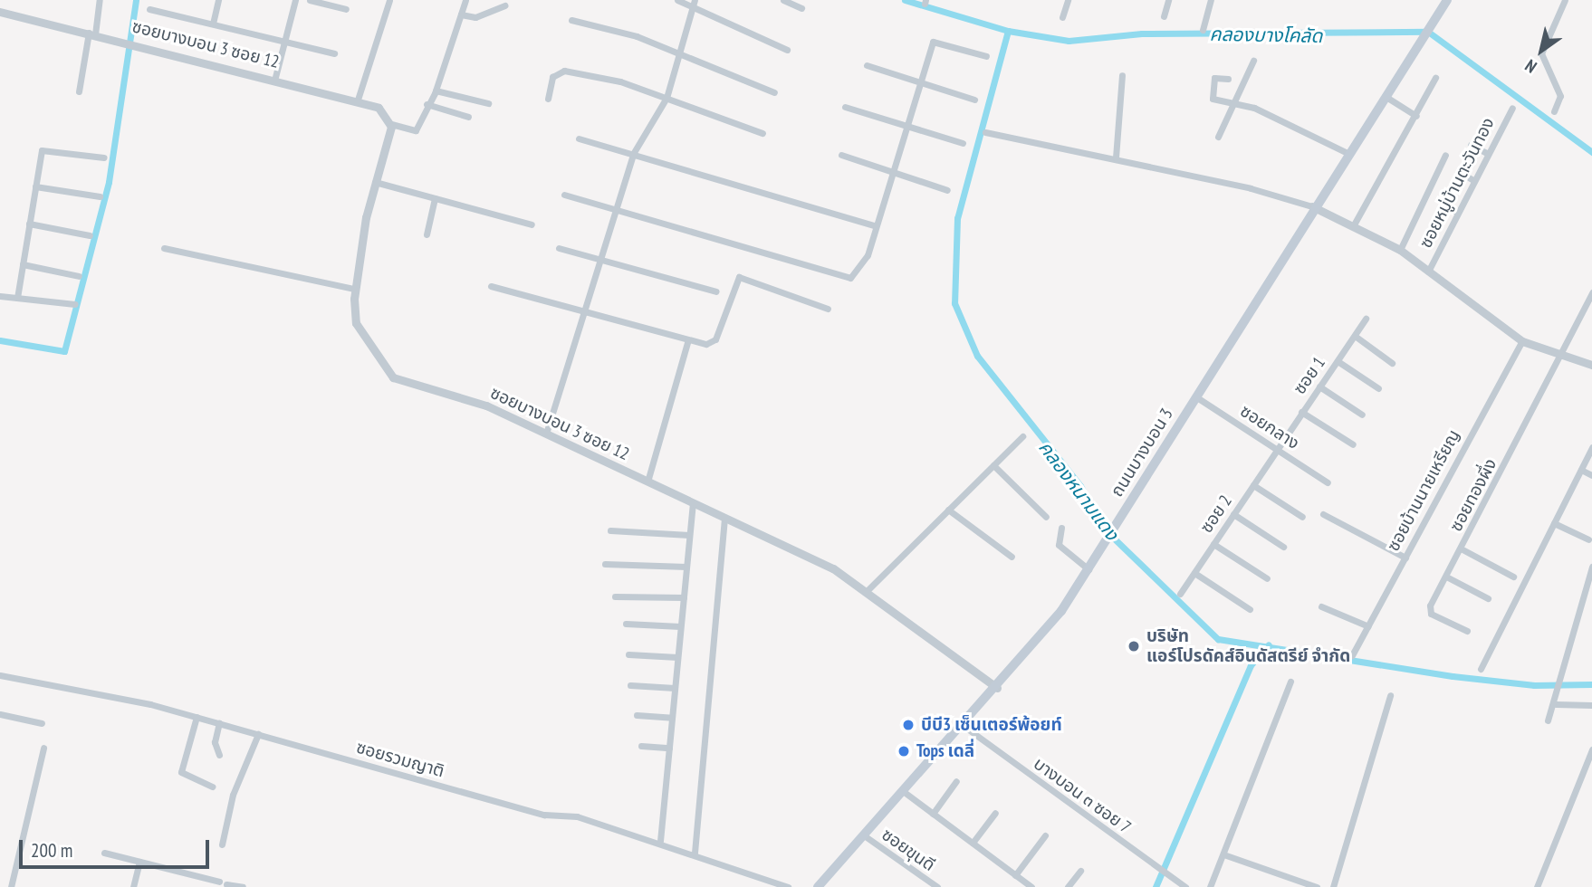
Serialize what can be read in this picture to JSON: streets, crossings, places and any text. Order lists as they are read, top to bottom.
{
  "streets": {
    "main road": ["ถนนบางบอน 3"],
    "street": [
      "ซอยบางบอน 3 ซอย 12",
      "ซอยหมู่บ้านตะวันทอง",
      "ซอย 1",
      "ซอยกลาง",
      "ซอยบ้านนายเหรียญ",
      "ซอยทองผึ่ง",
      "ซอย 2",
      "ซอยรวมญาติ",
      "บางบอน ๓ ซอย 7",
      "ซอยขุนดี"
    ]
  },
  "crossings": [
    ["ซอยบางบอน 3 ซอย 12", "ถนนบางบอน 3"],
    ["ซอย 1", "ซอยกลาง"],
    ["ซอย 1", "ซอย 2"],
    ["ซอยกลาง", "ถนนบางบอน 3"],
    ["ซอยกลาง", "ซอย 2"],
    ["ถนนบางบอน 3", "บางบอน ๓ ซอย 7"],
    ["ถนนบางบอน 3", "ซอยขุนดี"]
  ],
  "water": ["คลองบางโคลัด", "คลองหนามแดง"],
  "places": ["บริษัท แอร์โปรดัคส์อินดัสตรีย์ จำกัด", "บีบี3 เซ็นเตอร์พ้อยท์", "Tops เดลี่"],
  "scale_bar": "200 m",
  "north": "bottom left"
}
